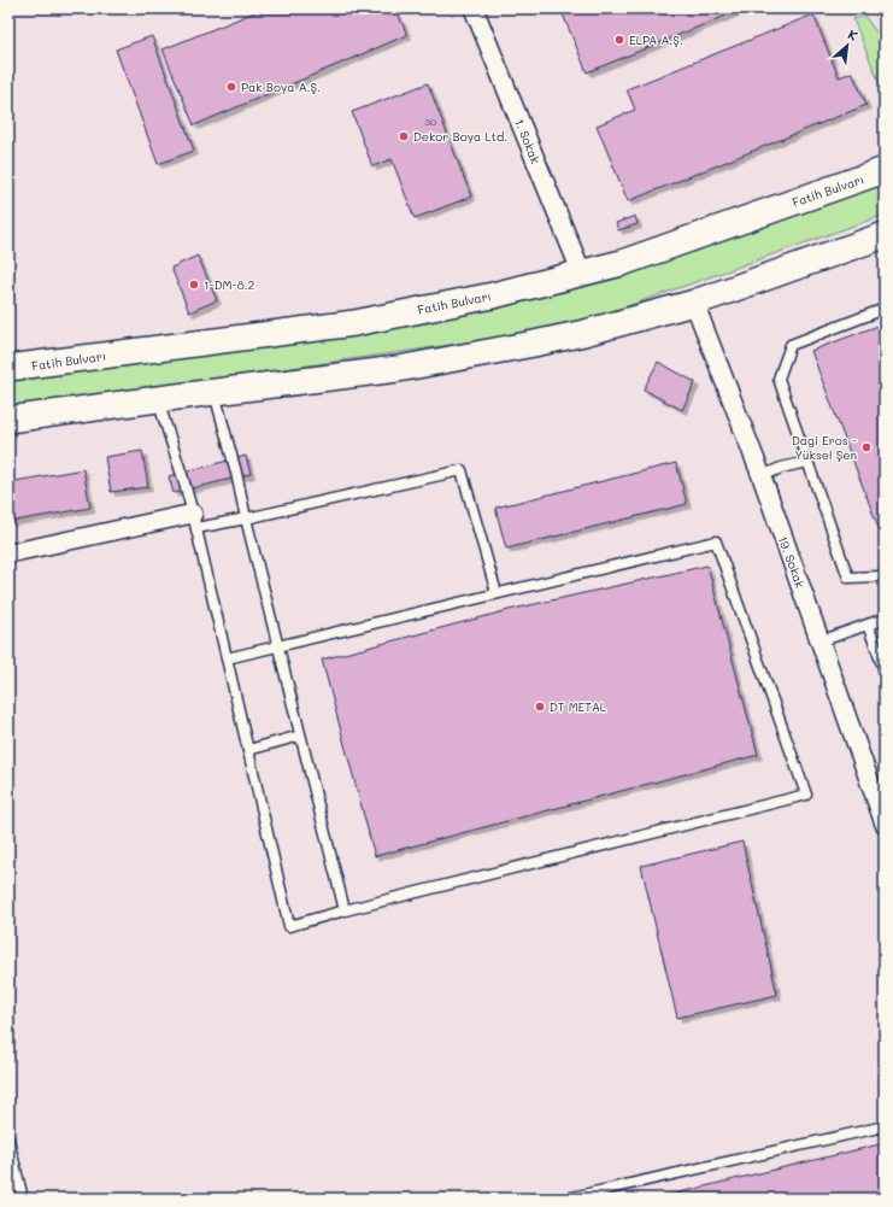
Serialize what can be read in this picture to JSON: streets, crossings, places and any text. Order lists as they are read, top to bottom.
{
  "streets": {
    "main road": ["Fatih Bulvarı"],
    "street": ["1. Sokak", "19. Sokak"]
  },
  "crossings": [
    ["1. Sokak", "Fatih Bulvarı"]
  ],
  "places": [
    "ELPA A.Ş.",
    "Pak Boya A.Ş.",
    "Dekor Boya Ltd.",
    "1-DM-8.2",
    "Dagi Eros - Yüksel Şen",
    "DT METAL"
  ],
  "house_numbers": ["30"],
  "north": "top right"
}
